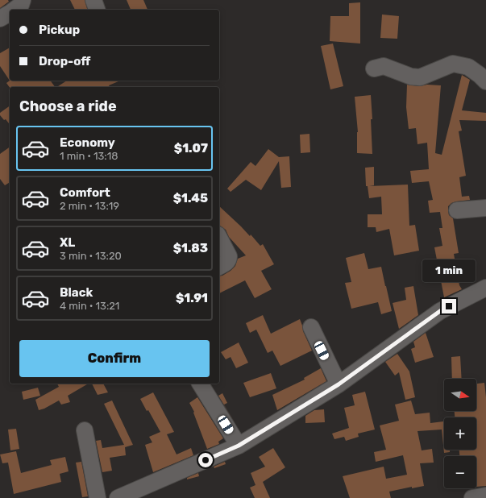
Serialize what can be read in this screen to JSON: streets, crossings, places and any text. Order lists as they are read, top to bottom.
{
  "north": "right",
  "page": {
    "banner": ["Pickup", "Drop-off"],
    "heading": "Choose a ride",
    "list": [
      {
        "name": "Economy",
        "note": "1 min · 13:18",
        "value": "$1.07"
      },
      {
        "name": "Comfort",
        "note": "2 min · 13:19",
        "value": "$1.45"
      },
      {
        "name": "XL",
        "note": "3 min · 13:20",
        "value": "$1.83"
      },
      {
        "name": "Black",
        "note": "4 min · 13:21",
        "value": "$1.91"
      }
    ],
    "bubble": "1 min",
    "buttons": "Confirm",
    "map_buttons": ["+", "−"]
  }
}
